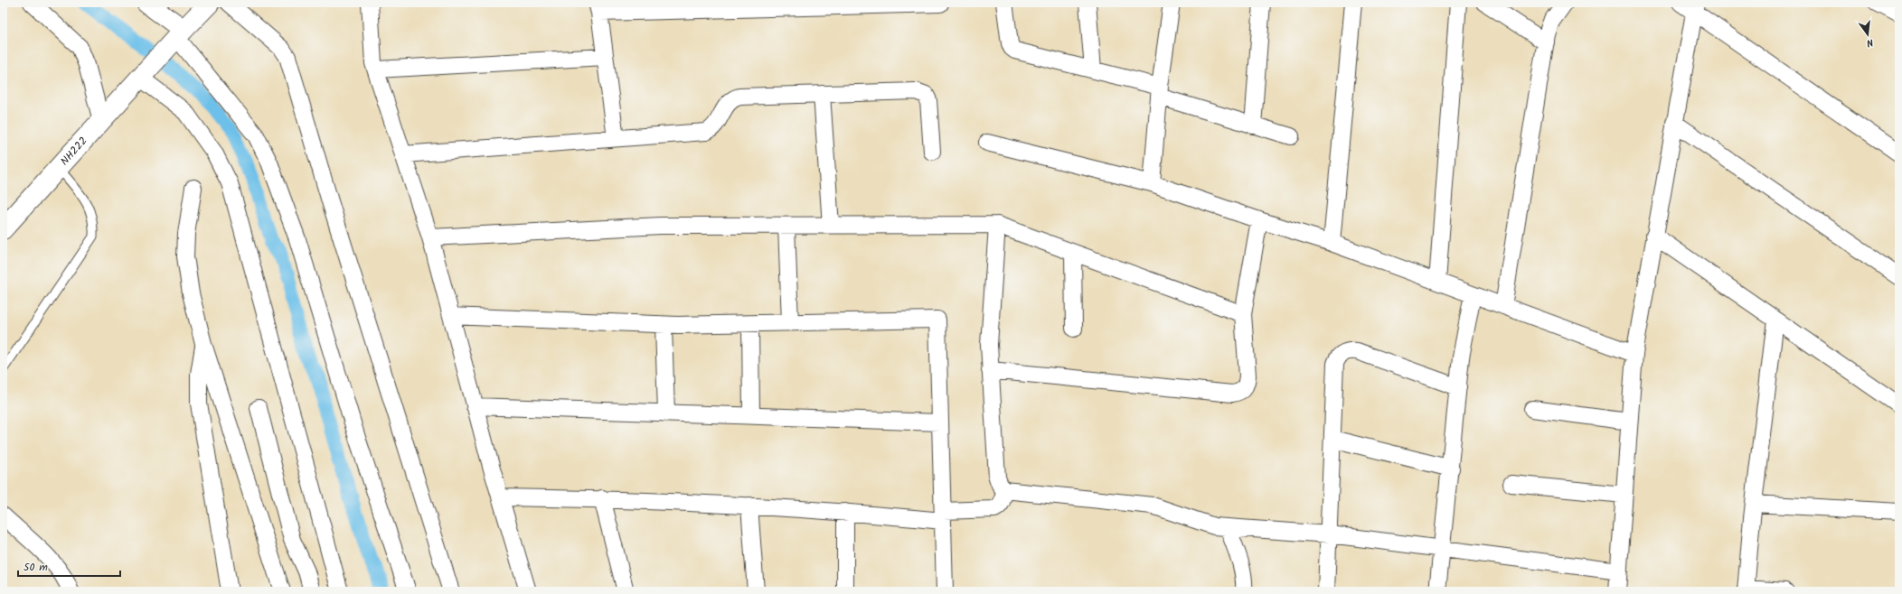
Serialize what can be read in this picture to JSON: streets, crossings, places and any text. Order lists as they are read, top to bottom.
{
  "streets": {
    "main road": ["NH222"]
  },
  "scale_bar": "50 m",
  "north": "bottom"
}
